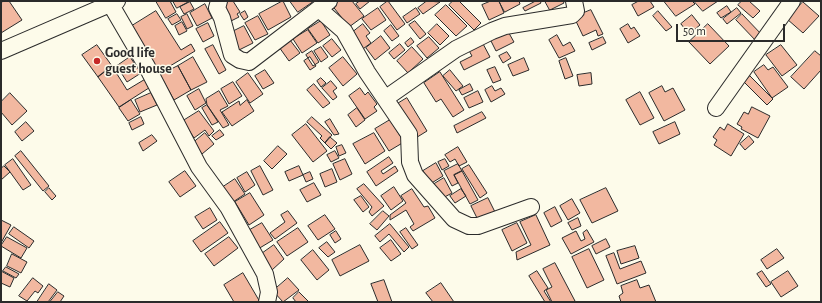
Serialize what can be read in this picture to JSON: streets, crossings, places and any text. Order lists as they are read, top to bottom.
{
  "places": ["Good life guest house"],
  "scale_bar": "50 m"
}
